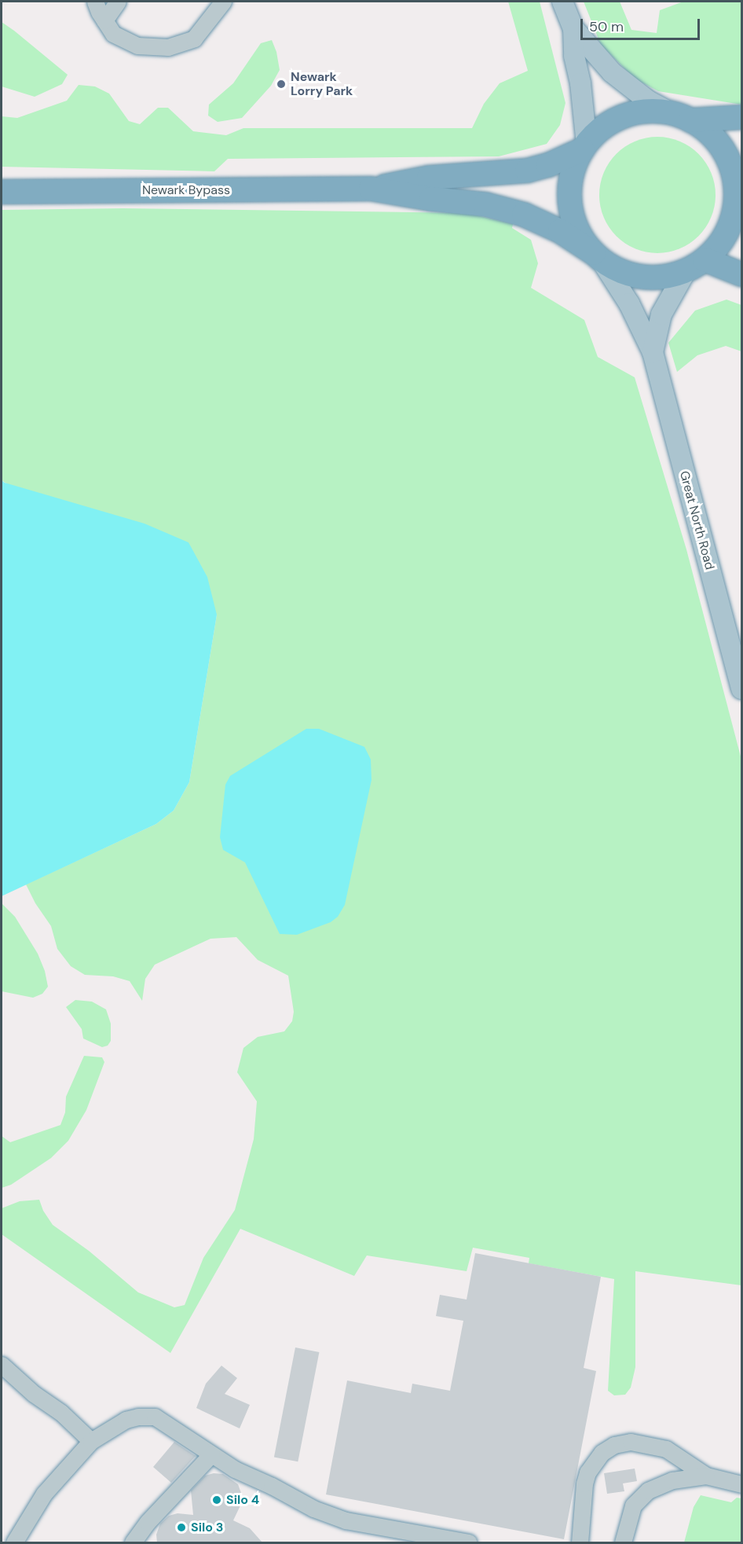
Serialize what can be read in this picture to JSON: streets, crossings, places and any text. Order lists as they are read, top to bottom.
{
  "streets": {
    "highway": ["Newark Bypass"],
    "main road": ["Great North Road"]
  },
  "crossings": [
    ["Newark Bypass", "Great North Road"]
  ],
  "places": ["Newark Lorry Park", "Silo 4", "Silo 3"],
  "scale_bar": "50 m"
}
